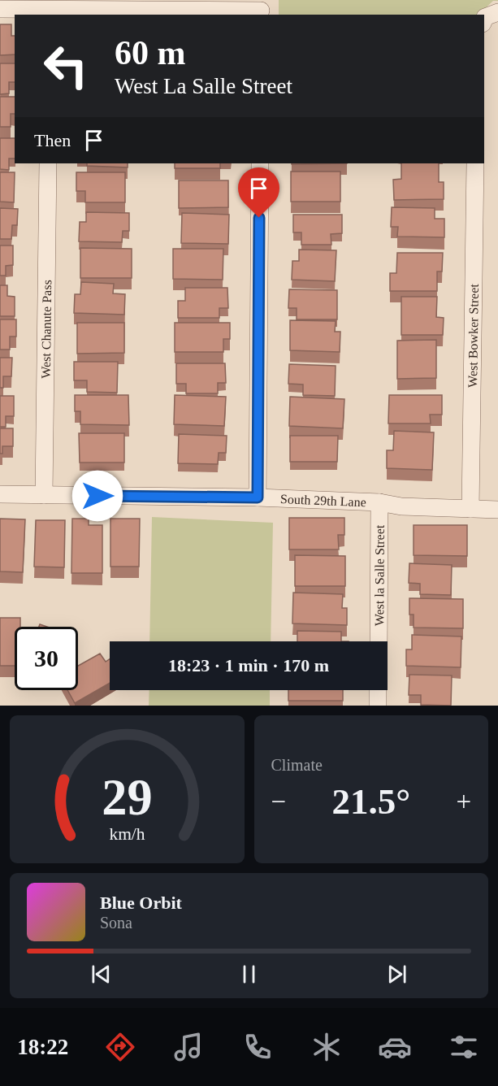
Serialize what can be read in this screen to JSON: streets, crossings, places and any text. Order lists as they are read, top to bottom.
{
  "streets": {
    "street": [
      "West Chanute Pass",
      "West Bowker Street",
      "South 29th Lane",
      "West la Salle Street"
    ]
  },
  "crossings": [
    ["West Chanute Pass", "South 29th Lane"],
    ["West Bowker Street", "South 29th Lane"],
    ["South 29th Lane", "West la Salle Street"]
  ],
  "page": {
    "turn": ["60 m", "West La Salle Street"],
    "then": "Then",
    "limit": "30",
    "trip": "18:23 · 1 min · 170 m",
    "tile": "Climate",
    "heat": ["−", "21.5°", "+"],
    "song": ["Blue Orbit", "Sona"],
    "tabs": "18:22",
    "gauge": ["29", "km/h"]
  }
}
